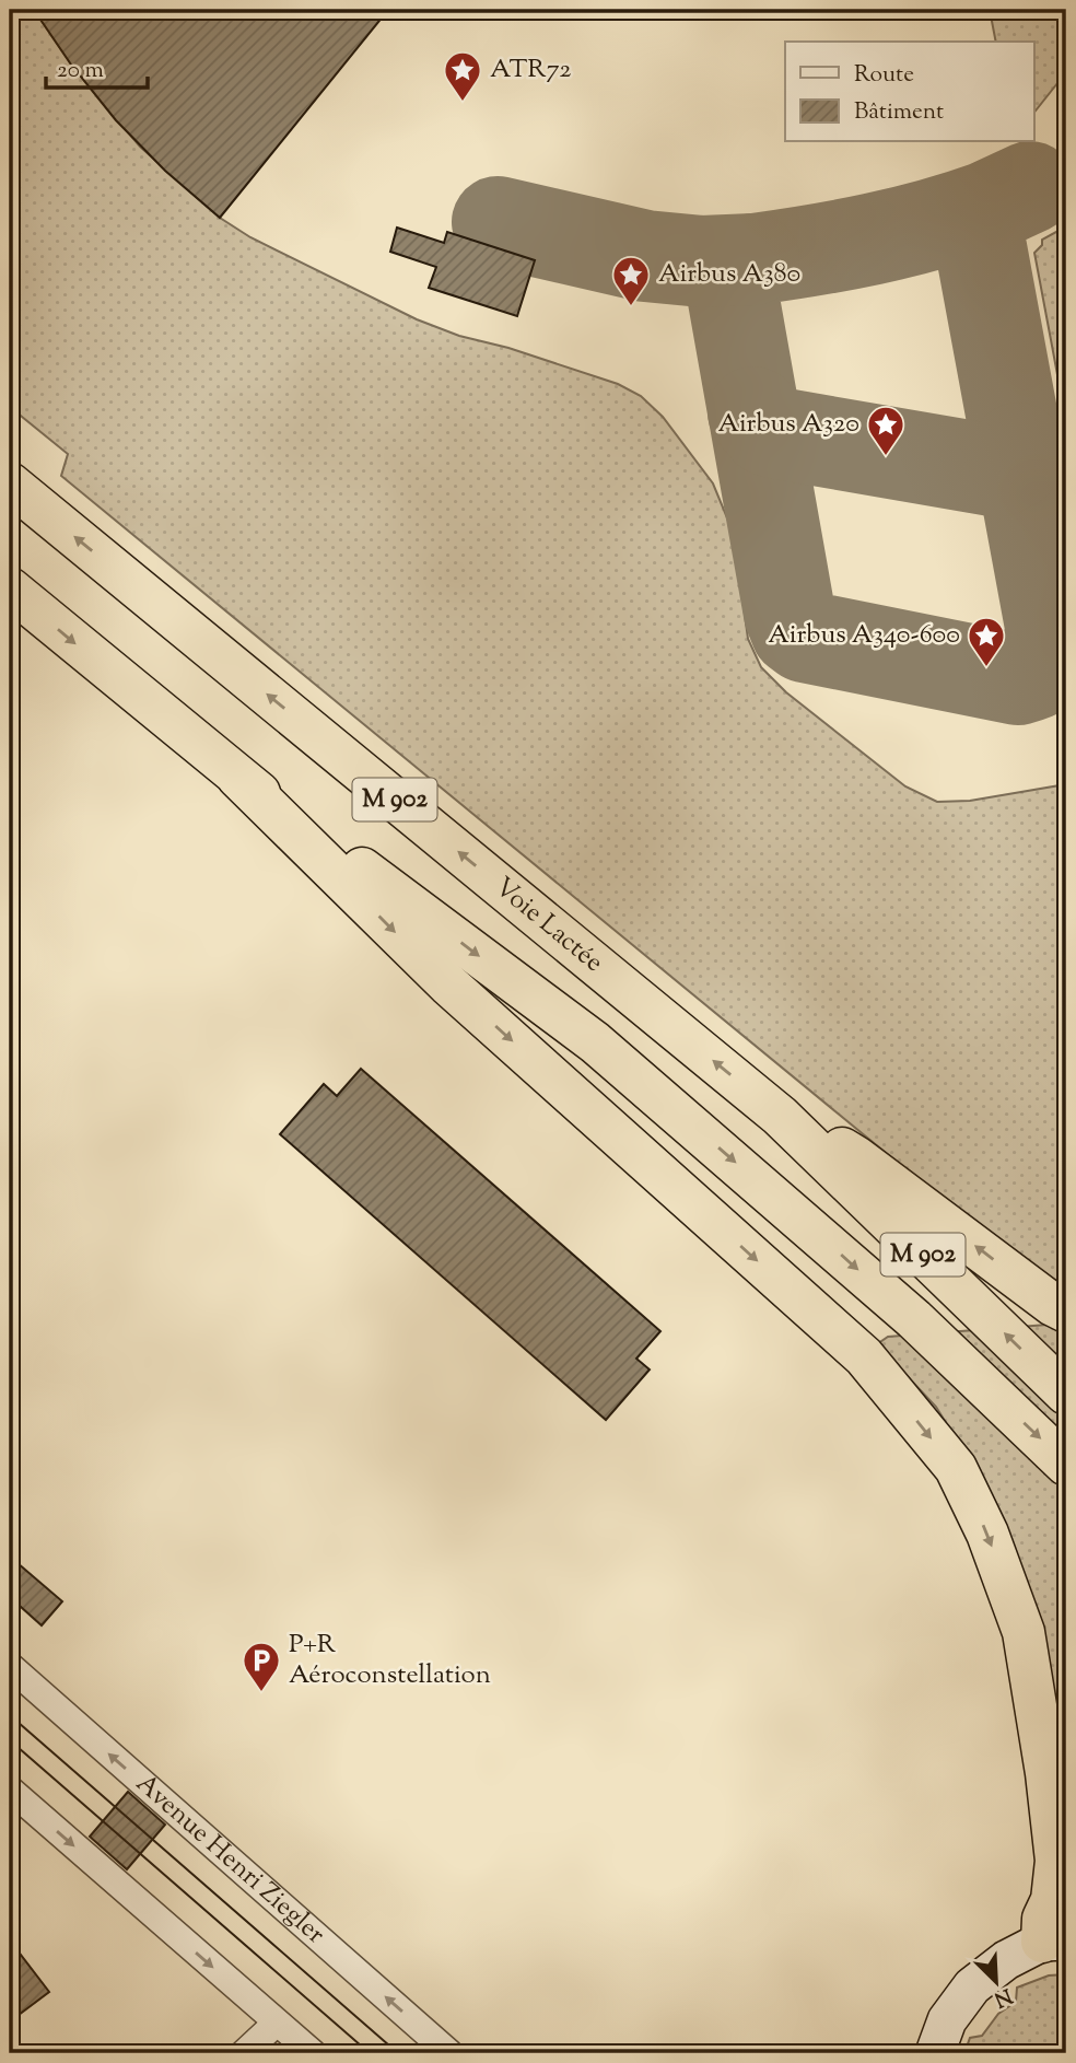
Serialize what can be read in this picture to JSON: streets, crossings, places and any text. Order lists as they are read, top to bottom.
{
  "streets": {
    "highway": ["M 902", "Voie Lactée"],
    "street": ["Avenue Henri Ziegler"]
  },
  "places": {
    "place": [
      "ATR72",
      "Airbus A380",
      "Airbus A320",
      "Airbus A340-600"
    ],
    "parking": ["P+R Aéroconstellation"]
  },
  "legend": ["Route", "Bâtiment"],
  "scale_bar": "20 m",
  "north": "bottom right"
}
